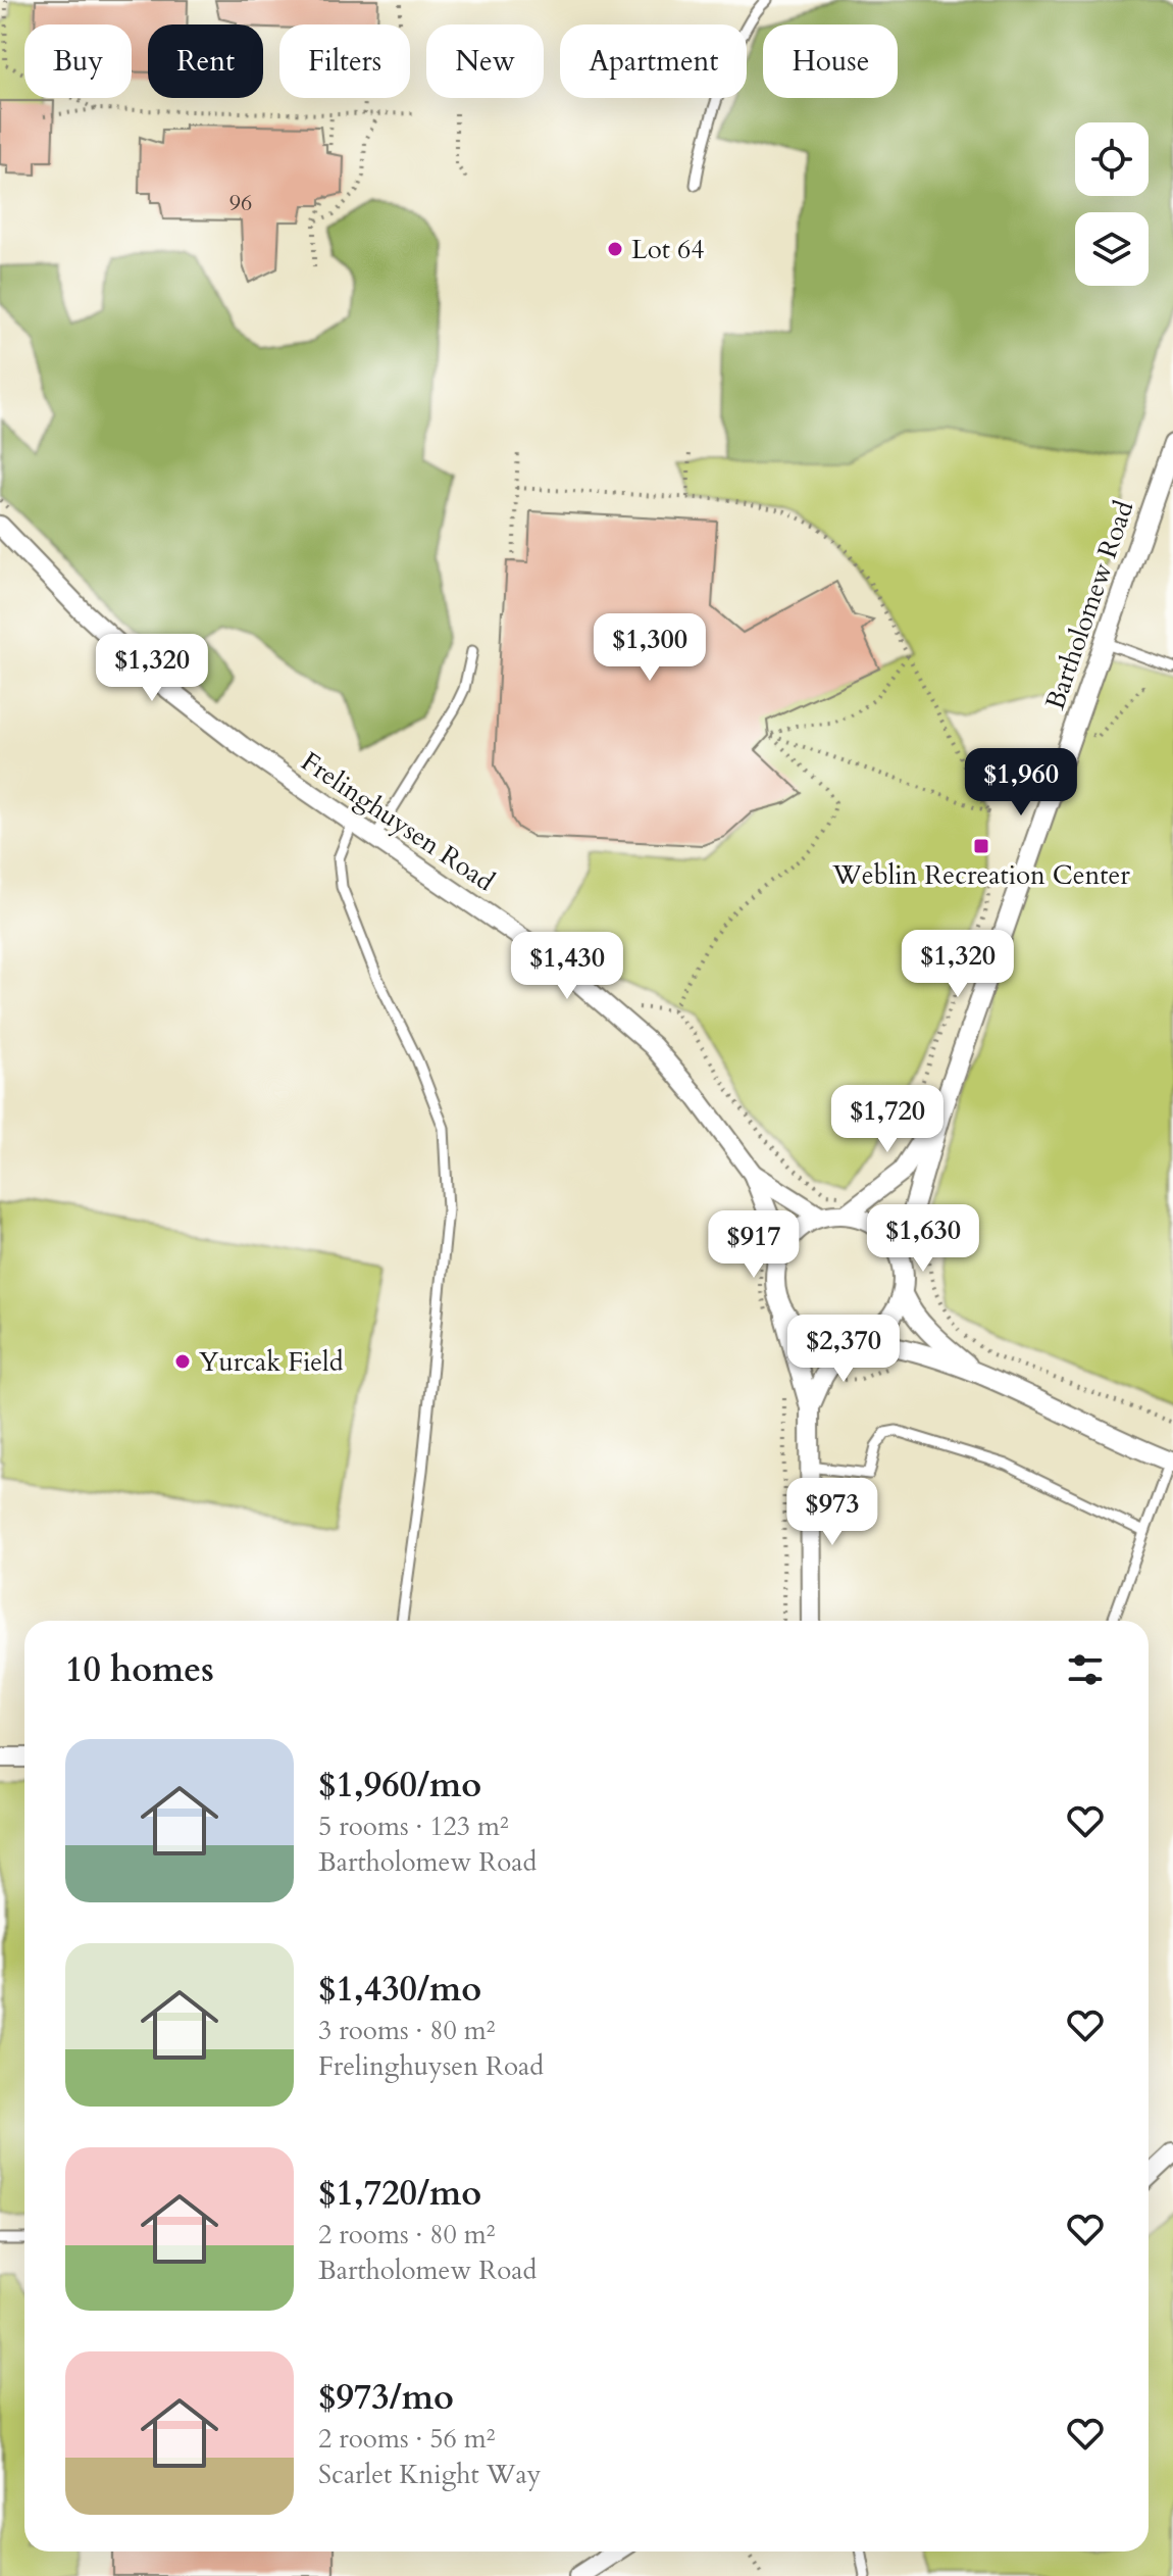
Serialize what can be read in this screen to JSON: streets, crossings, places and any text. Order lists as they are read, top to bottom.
{
  "streets": {
    "street": ["Bartholomew Road", "Frelinghuysen Road"]
  },
  "crossings": [
    ["Bartholomew Road", "Frelinghuysen Road"]
  ],
  "places": {
    "other": ["Lot 64", "Yurcak Field"],
    "transit": ["Weblin Recreation Center"]
  },
  "house_numbers": ["96"],
  "page": {
    "chip": [
      "Buy",
      "Rent",
      "Filters",
      "New",
      "Apartment",
      "House"
    ],
    "price": [
      "$1,300",
      "$1,320",
      "$1,960",
      "$1,320",
      "$1,430",
      "$1,720",
      "$1,630",
      "$917",
      "$2,370",
      "$973"
    ],
    "heading": "10 homes",
    "list": [
      {
        "name": "$1,960/mo",
        "note": "5 rooms · 123 m² · Bartholomew Road"
      },
      {
        "name": "$1,430/mo",
        "note": "3 rooms · 80 m² · Frelinghuysen Road"
      },
      {
        "name": "$1,720/mo",
        "note": "2 rooms · 80 m² · Bartholomew Road"
      },
      {
        "name": "$973/mo",
        "note": "2 rooms · 56 m² · Scarlet Knight Way"
      }
    ]
  }
}
